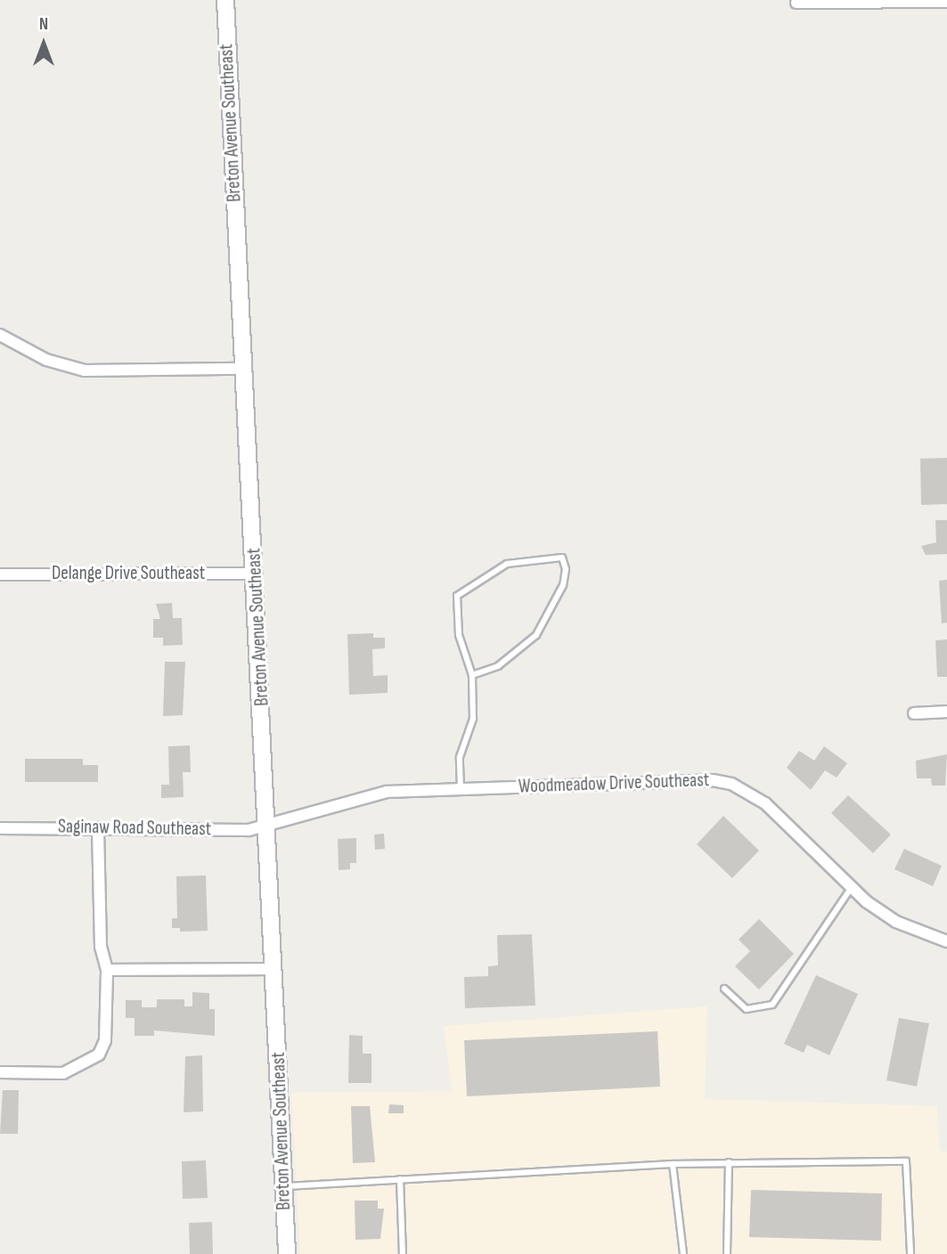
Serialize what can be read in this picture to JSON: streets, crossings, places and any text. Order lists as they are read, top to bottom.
{
  "streets": {
    "main road": ["Breton Avenue Southeast"],
    "street": ["Delange Drive Southeast", "Woodmeadow Drive Southeast", "Saginaw Road Southeast"]
  },
  "crossings": [
    ["Breton Avenue Southeast", "Delange Drive Southeast"],
    ["Breton Avenue Southeast", "Woodmeadow Drive Southeast"],
    ["Breton Avenue Southeast", "Saginaw Road Southeast"],
    ["Woodmeadow Drive Southeast", "Saginaw Road Southeast"]
  ],
  "north": "top"
}
